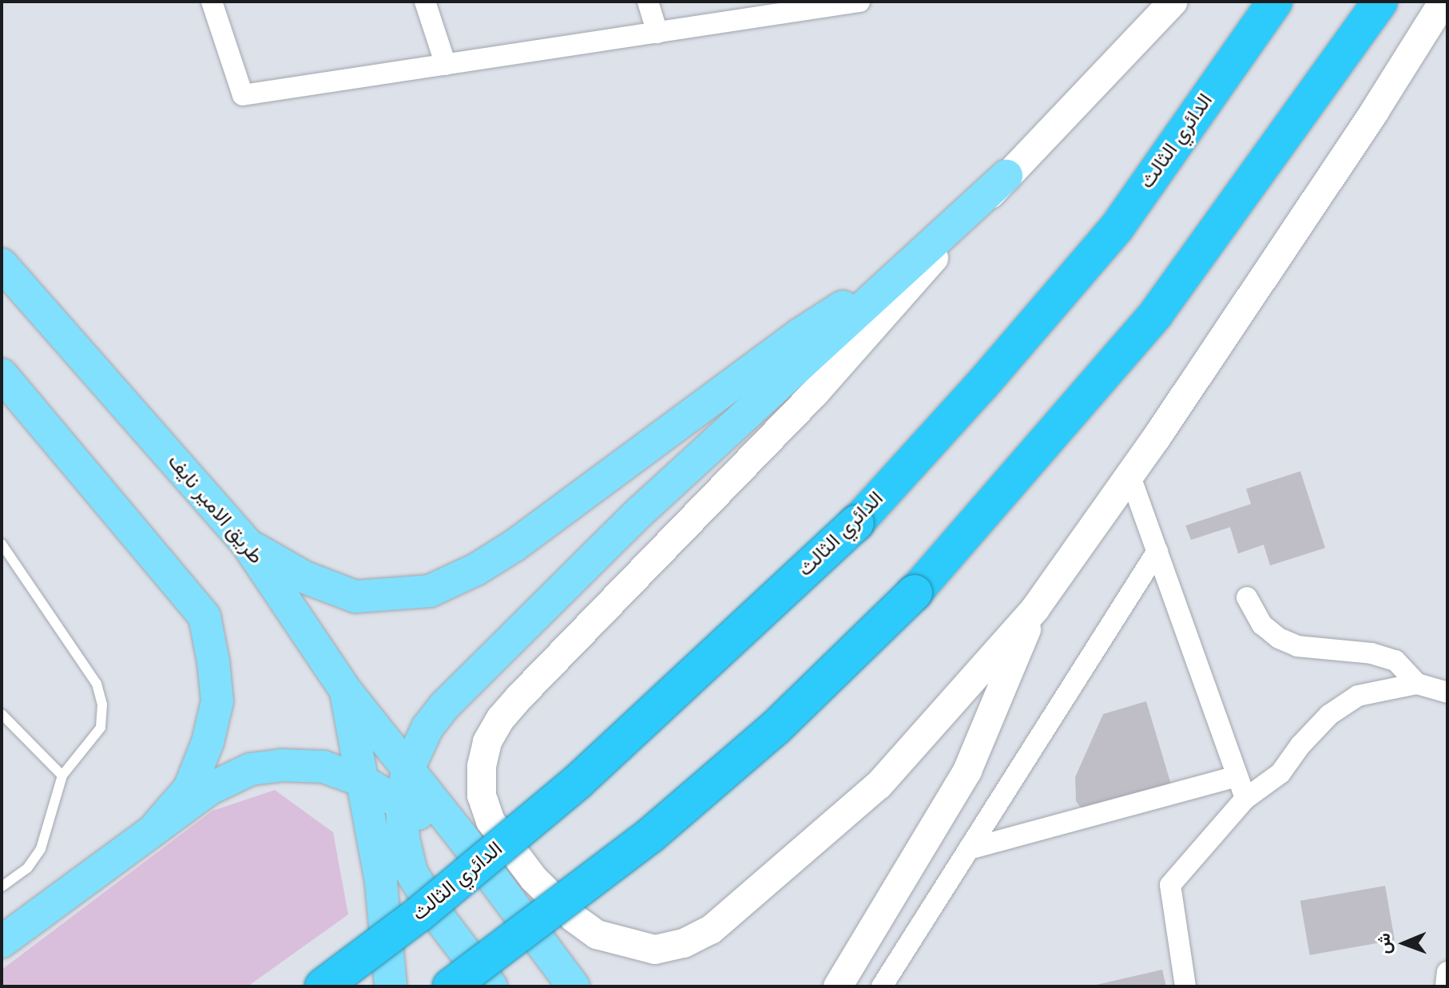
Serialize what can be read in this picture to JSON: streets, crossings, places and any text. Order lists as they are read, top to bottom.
{
  "streets": {
    "highway": ["الدائري الثالث"],
    "main road": ["طريق الامير نايف"]
  },
  "north": "left"
}
